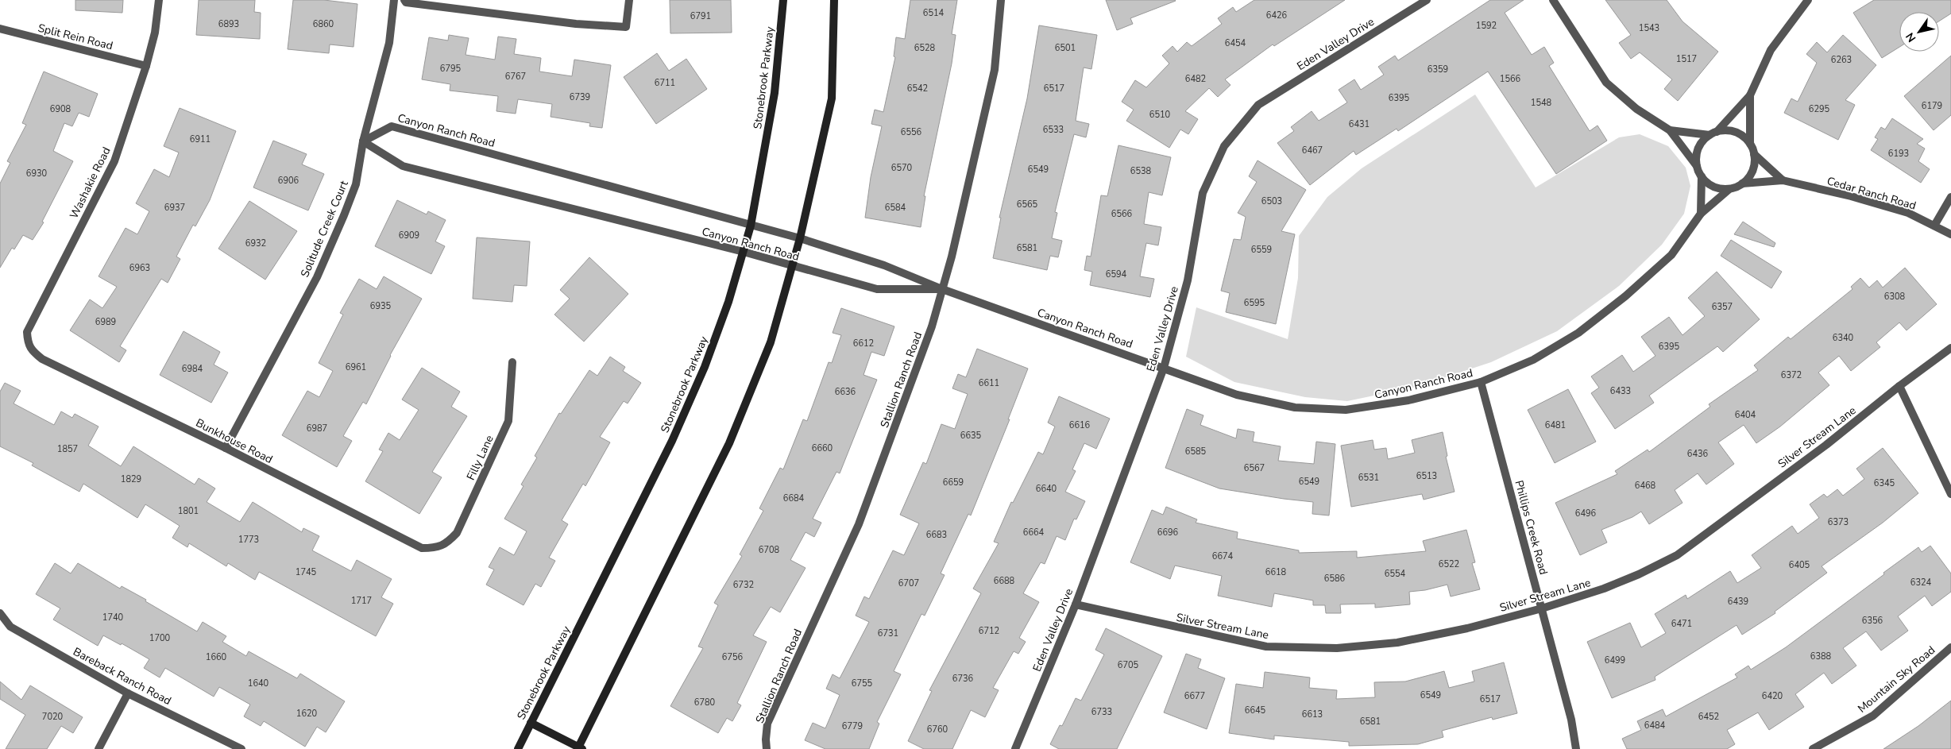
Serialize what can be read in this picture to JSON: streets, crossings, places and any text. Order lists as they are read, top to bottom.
{
  "streets": {
    "main road": ["Stonebrook Parkway"],
    "street": [
      "Split Rein Road",
      "Eden Valley Drive",
      "Canyon Ranch Road",
      "Washakie Road",
      "Cedar Ranch Road",
      "Solitude Creek Court",
      "Stallion Ranch Road",
      "Silver Stream Lane",
      "Bunkhouse Road",
      "Filly Lane",
      "Phillips Creek Road",
      "Bareback Ranch Road",
      "Mountain Sky Road"
    ]
  },
  "crossings": [
    ["Split Rein Road", "Washakie Road"],
    ["Eden Valley Drive", "Canyon Ranch Road"],
    ["Eden Valley Drive", "Silver Stream Lane"],
    ["Stonebrook Parkway", "Canyon Ranch Road"],
    ["Canyon Ranch Road", "Cedar Ranch Road"],
    ["Canyon Ranch Road", "Solitude Creek Court"],
    ["Canyon Ranch Road", "Stallion Ranch Road"],
    ["Canyon Ranch Road", "Phillips Creek Road"],
    ["Washakie Road", "Bunkhouse Road"],
    ["Solitude Creek Court", "Bunkhouse Road"],
    ["Silver Stream Lane", "Phillips Creek Road"],
    ["Bunkhouse Road", "Filly Lane"]
  ],
  "house_numbers": [
    "6514",
    "6426",
    "6791",
    "6893",
    "6860",
    "1592",
    "1543",
    "6454",
    "6528",
    "6501",
    "1517",
    "6263",
    "6795",
    "6359",
    "6767",
    "6482",
    "1566",
    "6711",
    "6542",
    "6517",
    "6739",
    "6395",
    "1548",
    "6179",
    "6908",
    "6295",
    "6510",
    "6431",
    "6533",
    "6556",
    "6911",
    "6467",
    "6193",
    "6570",
    "6549",
    "6538",
    "6930",
    "6906",
    "6503",
    "6565",
    "6937",
    "6584",
    "6566",
    "6909",
    "6932",
    "6581",
    "6559",
    "6963",
    "6594",
    "6308",
    "6595",
    "6935",
    "6357",
    "6989",
    "6340",
    "6612",
    "6395",
    "6961",
    "6984",
    "6372",
    "6611",
    "6433",
    "6636",
    "6404",
    "6616",
    "6481",
    "6987",
    "6635",
    "6660",
    "1857",
    "6585",
    "6436",
    "6567",
    "6513",
    "6531",
    "1829",
    "6549",
    "6659",
    "6345",
    "6468",
    "6640",
    "6684",
    "1801",
    "6496",
    "6373",
    "6664",
    "6696",
    "6683",
    "1773",
    "6708",
    "6674",
    "6522",
    "6405",
    "1745",
    "6618",
    "6554",
    "6586",
    "6688",
    "6324",
    "6707",
    "6732",
    "1717",
    "6439",
    "1740",
    "6356",
    "6471",
    "6712",
    "6731",
    "1700",
    "6388",
    "1660",
    "6756",
    "6499",
    "6705",
    "6736",
    "1640",
    "6755",
    "6549",
    "6677",
    "6420",
    "6517",
    "6780",
    "6645",
    "6733",
    "1620",
    "6613",
    "7020",
    "6452",
    "6581",
    "6484",
    "6779",
    "6760"
  ],
  "north": "bottom left"
}
